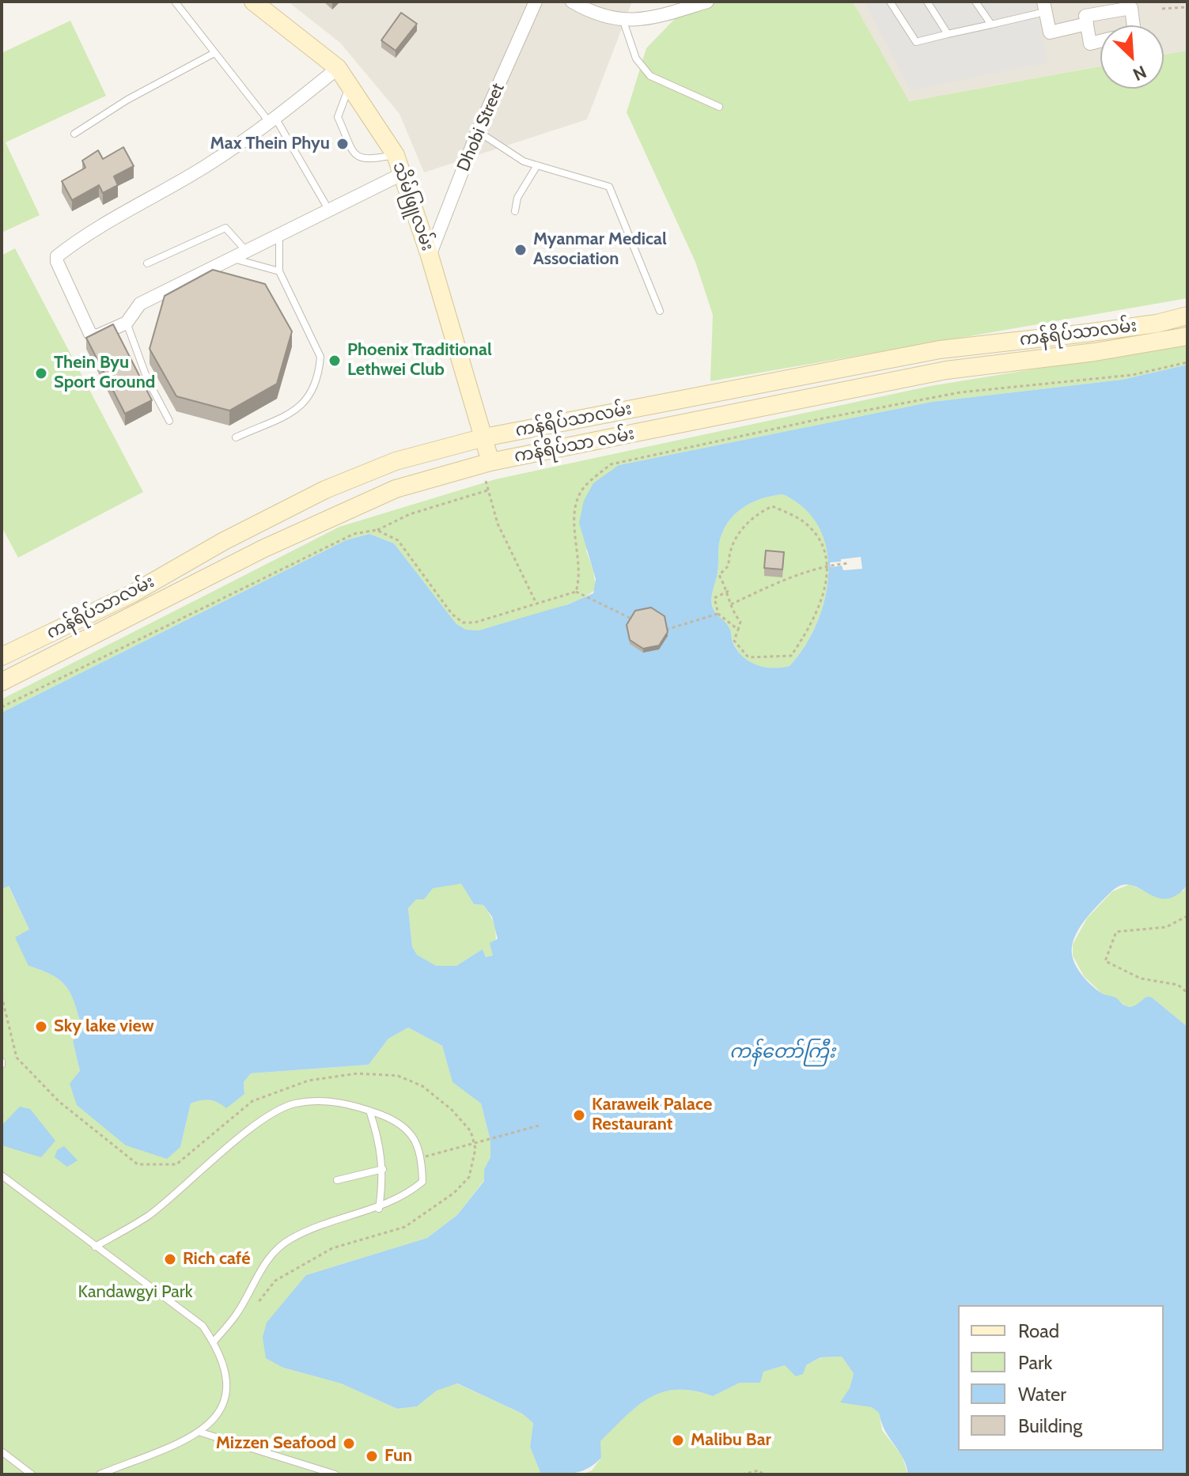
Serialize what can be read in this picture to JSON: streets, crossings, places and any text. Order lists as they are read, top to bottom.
{
  "streets": {
    "main road": ["သိမ်ဖြူလမ်း", "ကန်ရိပ်သာလမ်း", "ကန်ရိပ်သာ လမ်း"],
    "street": ["Dhobi Street"]
  },
  "crossings": [
    ["Dhobi Street", "သိမ်ဖြူလမ်း"],
    ["သိမ်ဖြူလမ်း", "ကန်ရိပ်သာလမ်း"],
    ["သိမ်ဖြူလမ်း", "ကန်ရိပ်သာ လမ်း"]
  ],
  "water": ["ကန်တော်ကြီး"],
  "parks": ["Kandawgyi Park"],
  "places": [
    "Max Thein Phyu",
    "Myanmar Medical Association",
    "Phoenix Traditional Lethwei Club",
    "Thein Byu Sport Ground",
    "Sky lake view",
    "Karaweik Palace Restaurant",
    "Rich café",
    "Malibu Bar",
    "Mizzen Seafood",
    "Fun"
  ],
  "legend": [
    "Road",
    "Park",
    "Water",
    "Building"
  ],
  "north": "bottom right"
}
